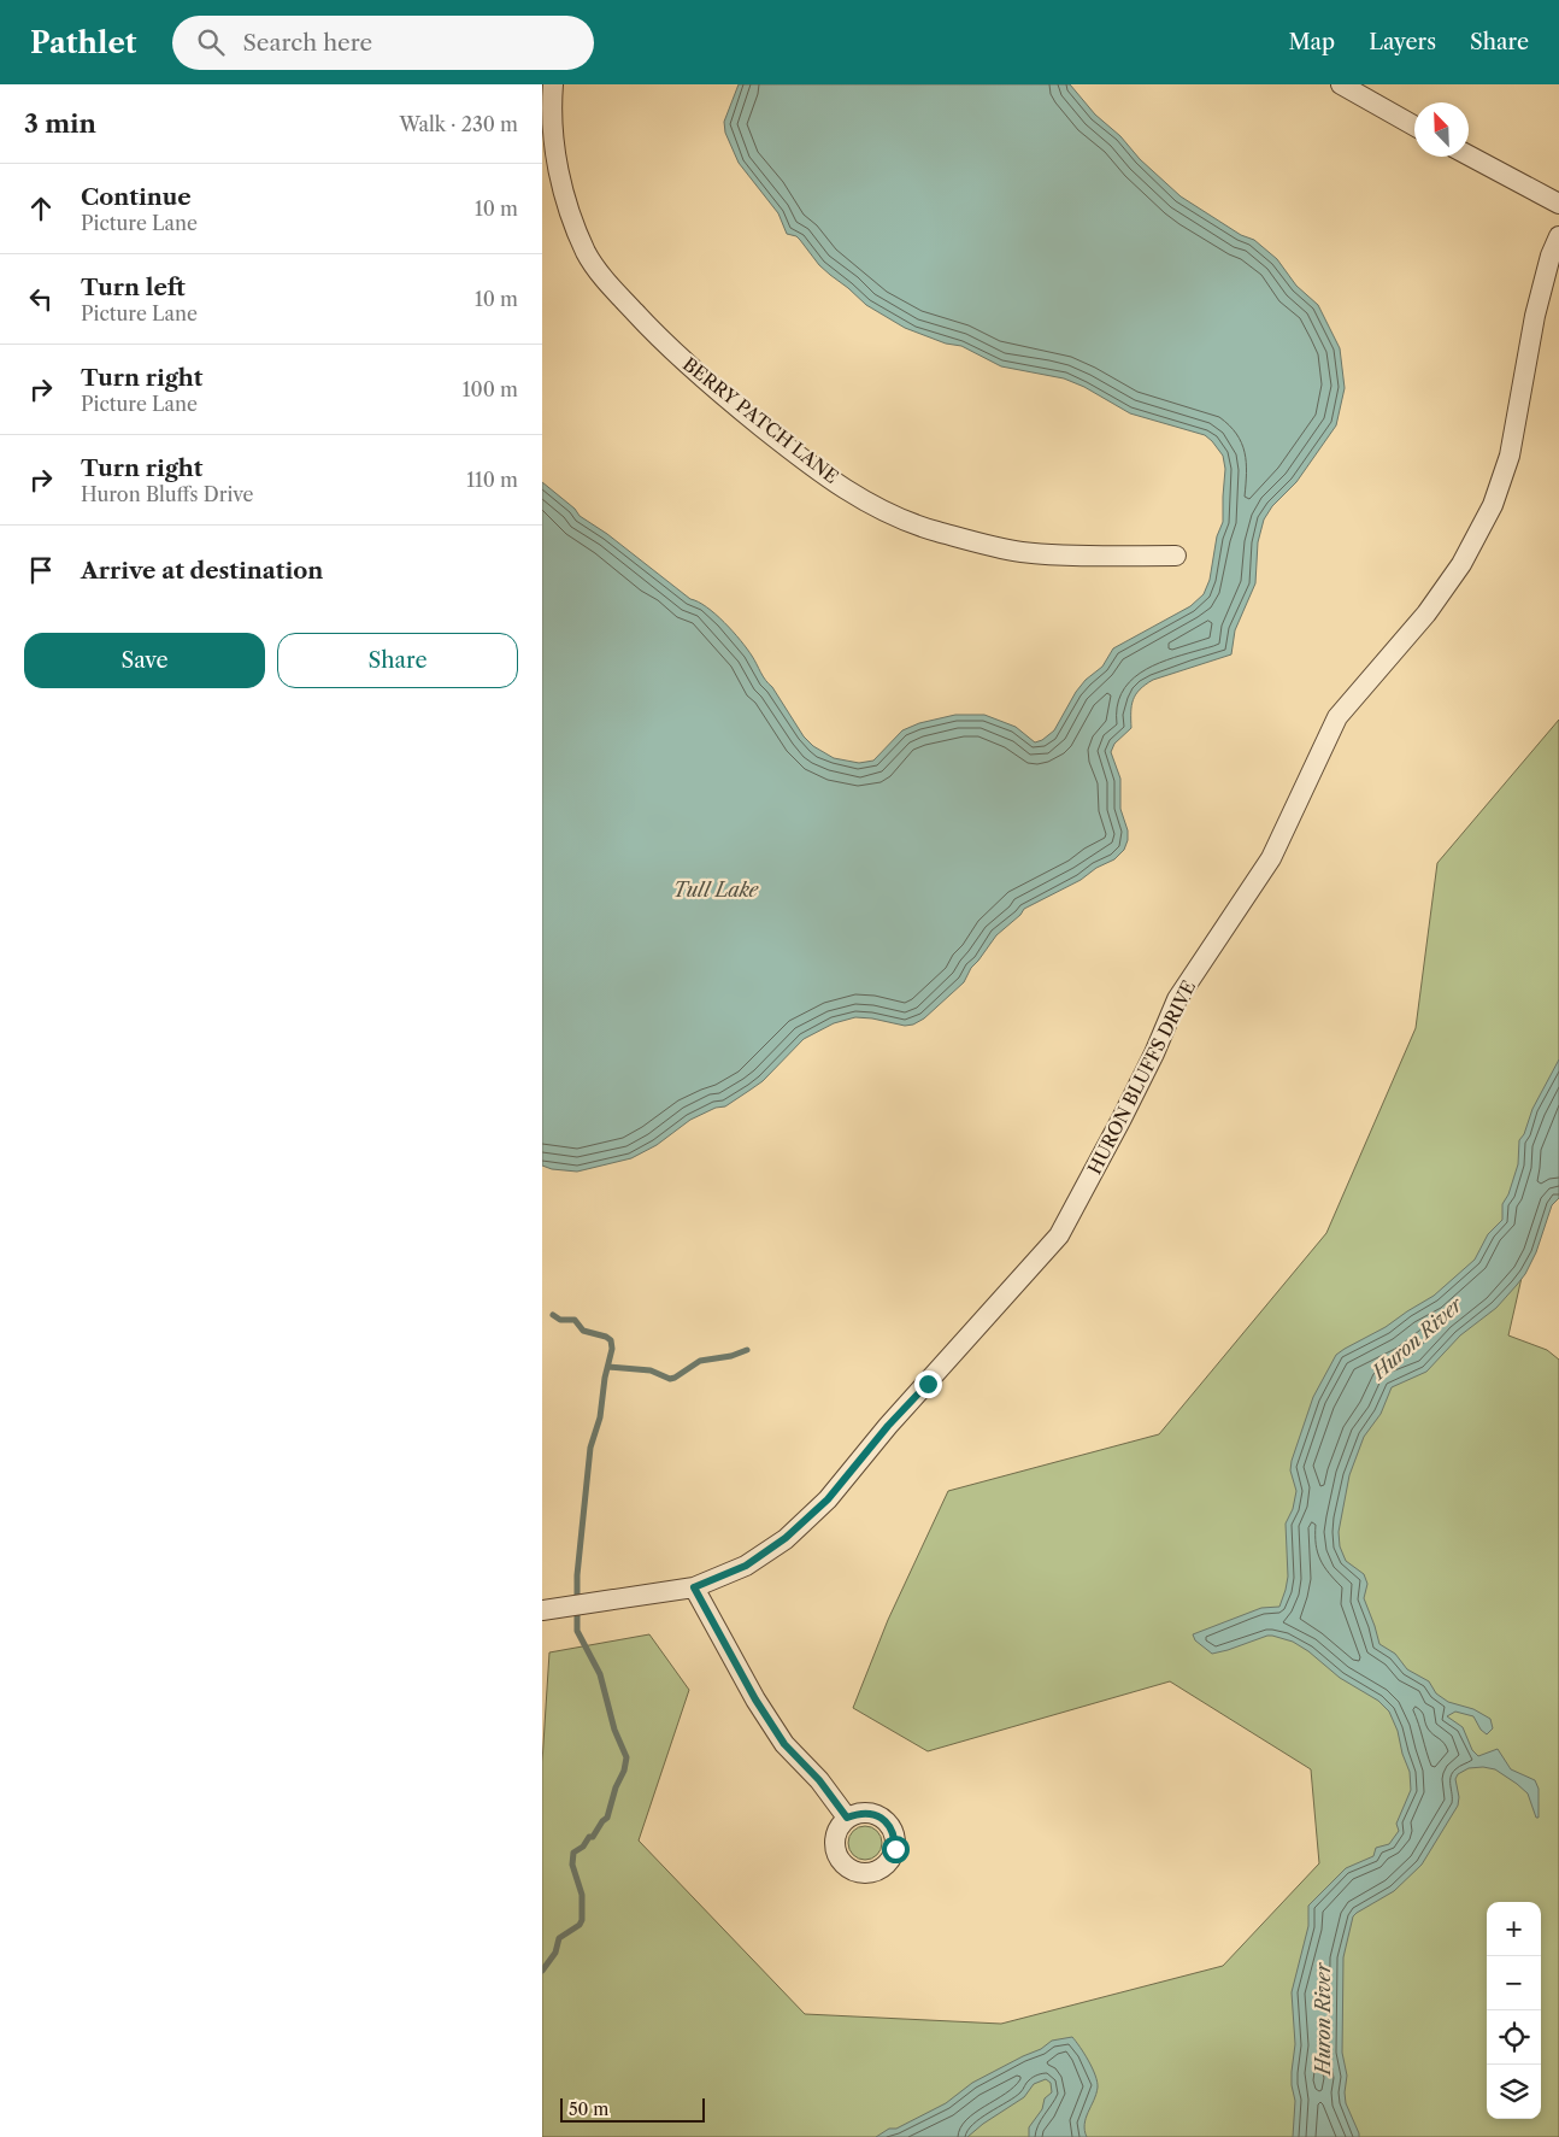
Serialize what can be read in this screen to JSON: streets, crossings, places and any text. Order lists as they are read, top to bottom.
{
  "streets": {
    "street": ["BERRY PATCH LANE", "HURON BLUFFS DRIVE"]
  },
  "water": ["Tull Lake", "Huron River"],
  "scale_bar": "50 m",
  "north": "top left",
  "page": {
    "header": "Pathlet",
    "search": "Search here",
    "nav": ["Map", "Layers", "Share"],
    "heading": ["3 min", "Walk · 230 m"],
    "list": [
      ["Continue", "Picture Lane", "10 m"],
      ["Turn left", "Picture Lane", "10 m"],
      ["Turn right", "Picture Lane", "100 m"],
      ["Turn right", "Huron Bluffs Drive", "110 m"],
      "Arrive at destination"
    ],
    "buttons": ["Save", "Share"],
    "map_buttons": ["+", "−"],
    "scale": "50 m"
  }
}
